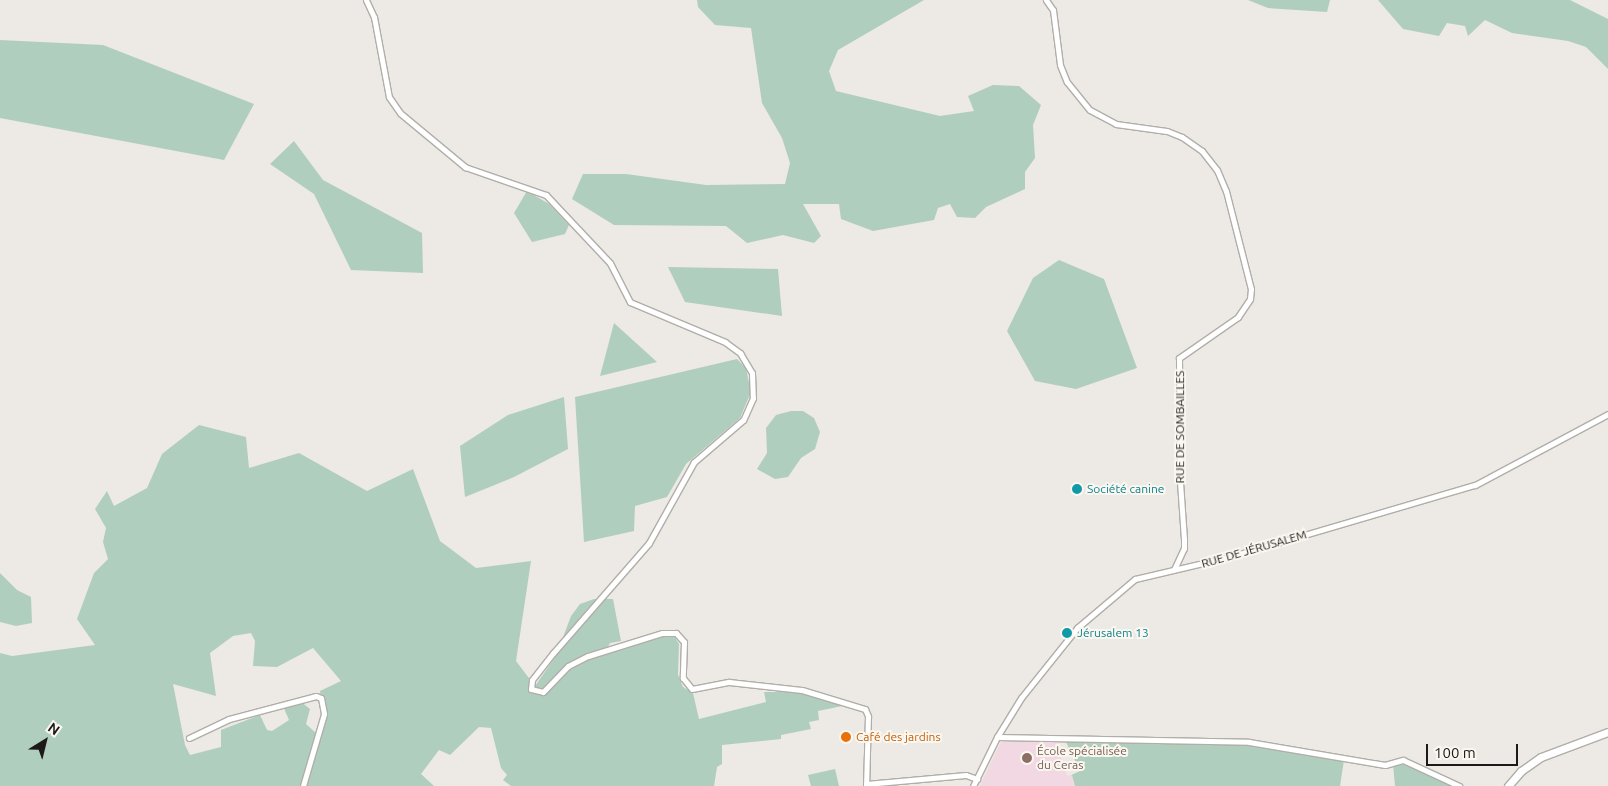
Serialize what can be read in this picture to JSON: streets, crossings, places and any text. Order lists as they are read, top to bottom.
{
  "streets": {
    "street": ["RUE DE SOMBAILLES", "RUE DE JÉRUSALEM"]
  },
  "crossings": [
    ["RUE DE SOMBAILLES", "RUE DE JÉRUSALEM"]
  ],
  "places": [
    "Société canine",
    "Jérusalem 13",
    "Café des jardins",
    "École spécialisée du Ceras"
  ],
  "scale_bar": "100 m",
  "north": "top right"
}
